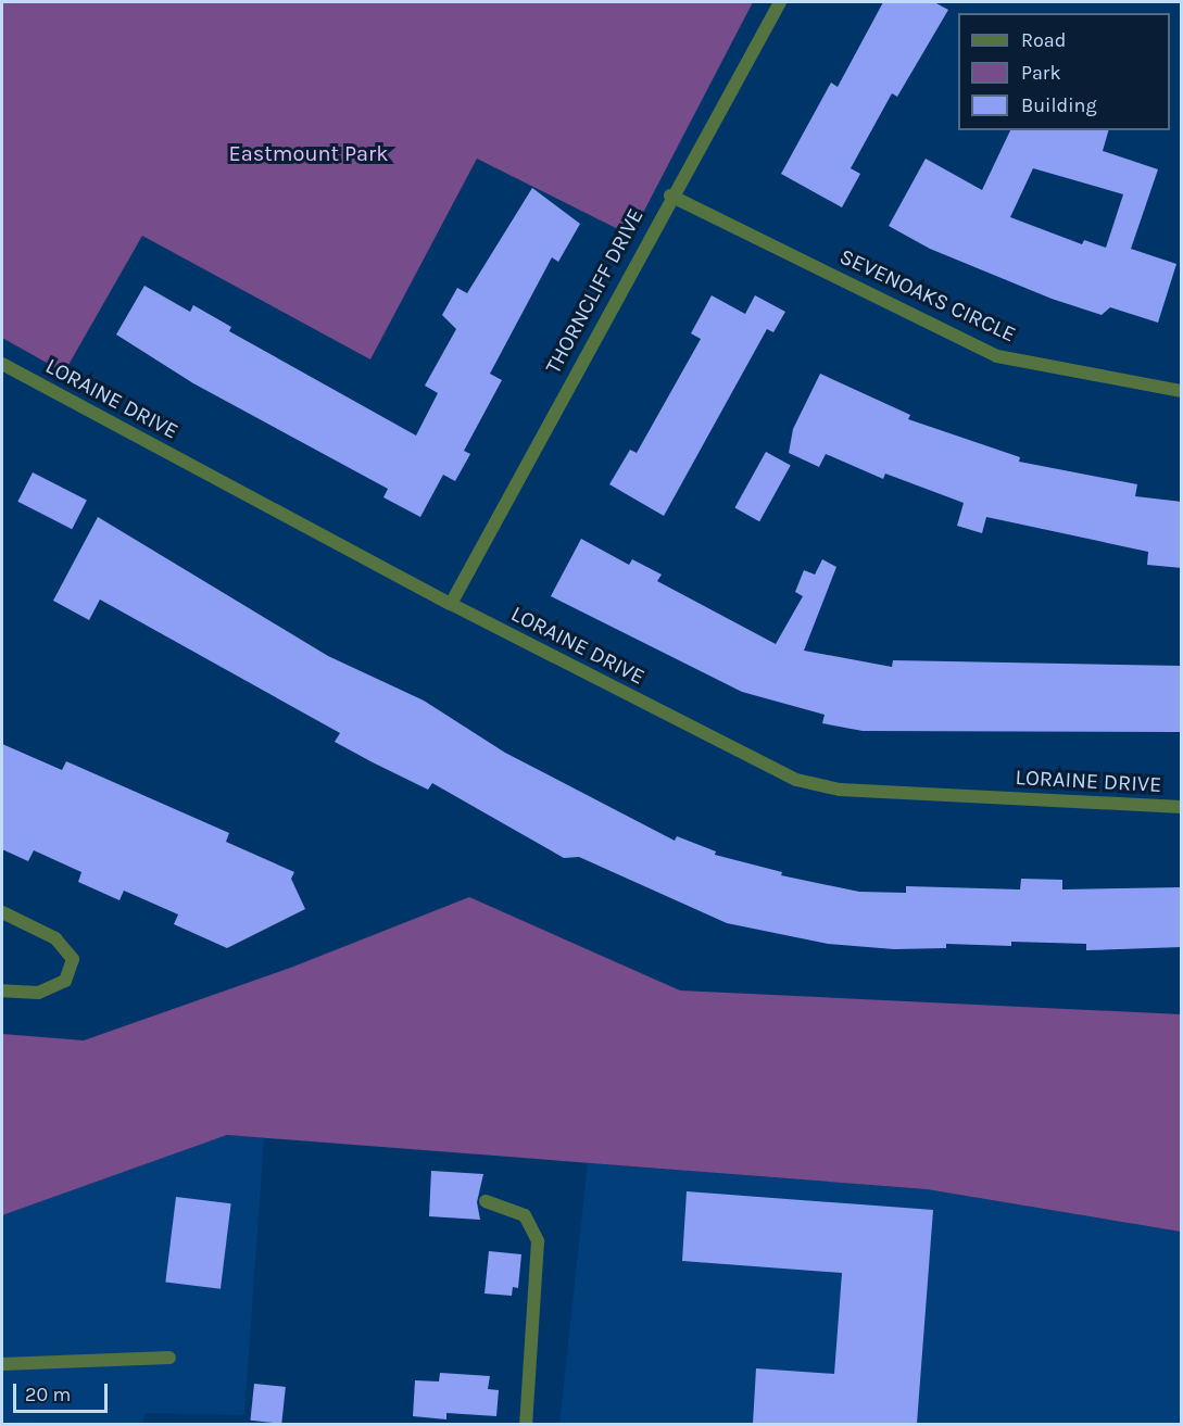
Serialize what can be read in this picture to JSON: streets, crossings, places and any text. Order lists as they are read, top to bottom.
{
  "streets": {
    "street": ["THORNCLIFF DRIVE", "SEVENOAKS CIRCLE", "LORAINE DRIVE"]
  },
  "crossings": [
    ["THORNCLIFF DRIVE", "SEVENOAKS CIRCLE"],
    ["THORNCLIFF DRIVE", "LORAINE DRIVE"]
  ],
  "parks": ["Eastmount Park"],
  "legend": ["Road", "Park", "Building"],
  "scale_bar": "20 m"
}
